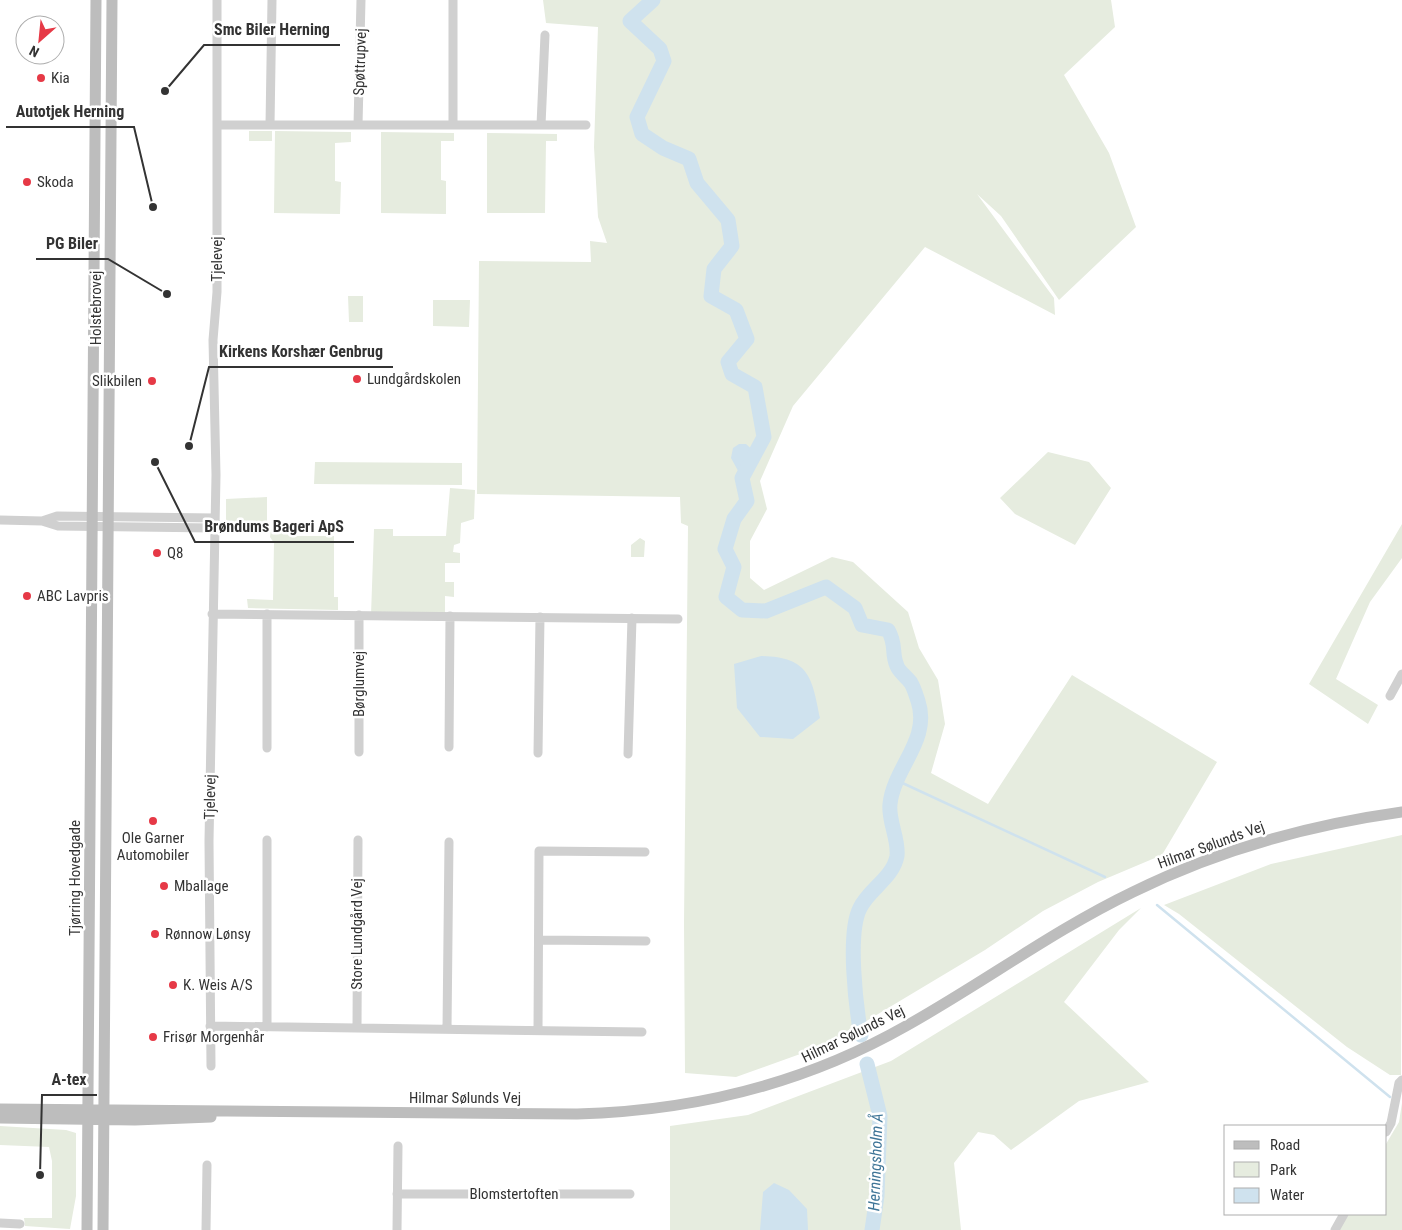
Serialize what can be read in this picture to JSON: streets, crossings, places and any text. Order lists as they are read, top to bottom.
{
  "streets": {
    "main road": ["Holstebrovej", "Hilmar Sølunds Vej", "Tjørring Hovedgade"],
    "street": [
      "Spøttrupvej",
      "Tjelevej",
      "Børglumvej",
      "Store Lundgård Vej",
      "Blomstertoften"
    ]
  },
  "crossings": [
    ["Holstebrovej", "Tjørring Hovedgade"],
    ["Hilmar Sølunds Vej", "Tjørring Hovedgade"]
  ],
  "water": ["Herningsholm Å"],
  "places": [
    "Kia",
    "Smc Biler Herning",
    "Skoda",
    "Autotjek Herning",
    "PG Biler",
    "Lundgårdskolen",
    "Slikbilen",
    "Kirkens Korshær Genbrug",
    "Brøndums Bageri ApS",
    "Q8",
    "ABC Lavpris",
    "Ole Garner Automobiler",
    "Mballage",
    "Rønnow Lønsy",
    "K. Weis A/S",
    "Frisør Morgenhår",
    "A-tex"
  ],
  "legend": ["Road", "Park", "Water"],
  "north": "bottom left"
}
